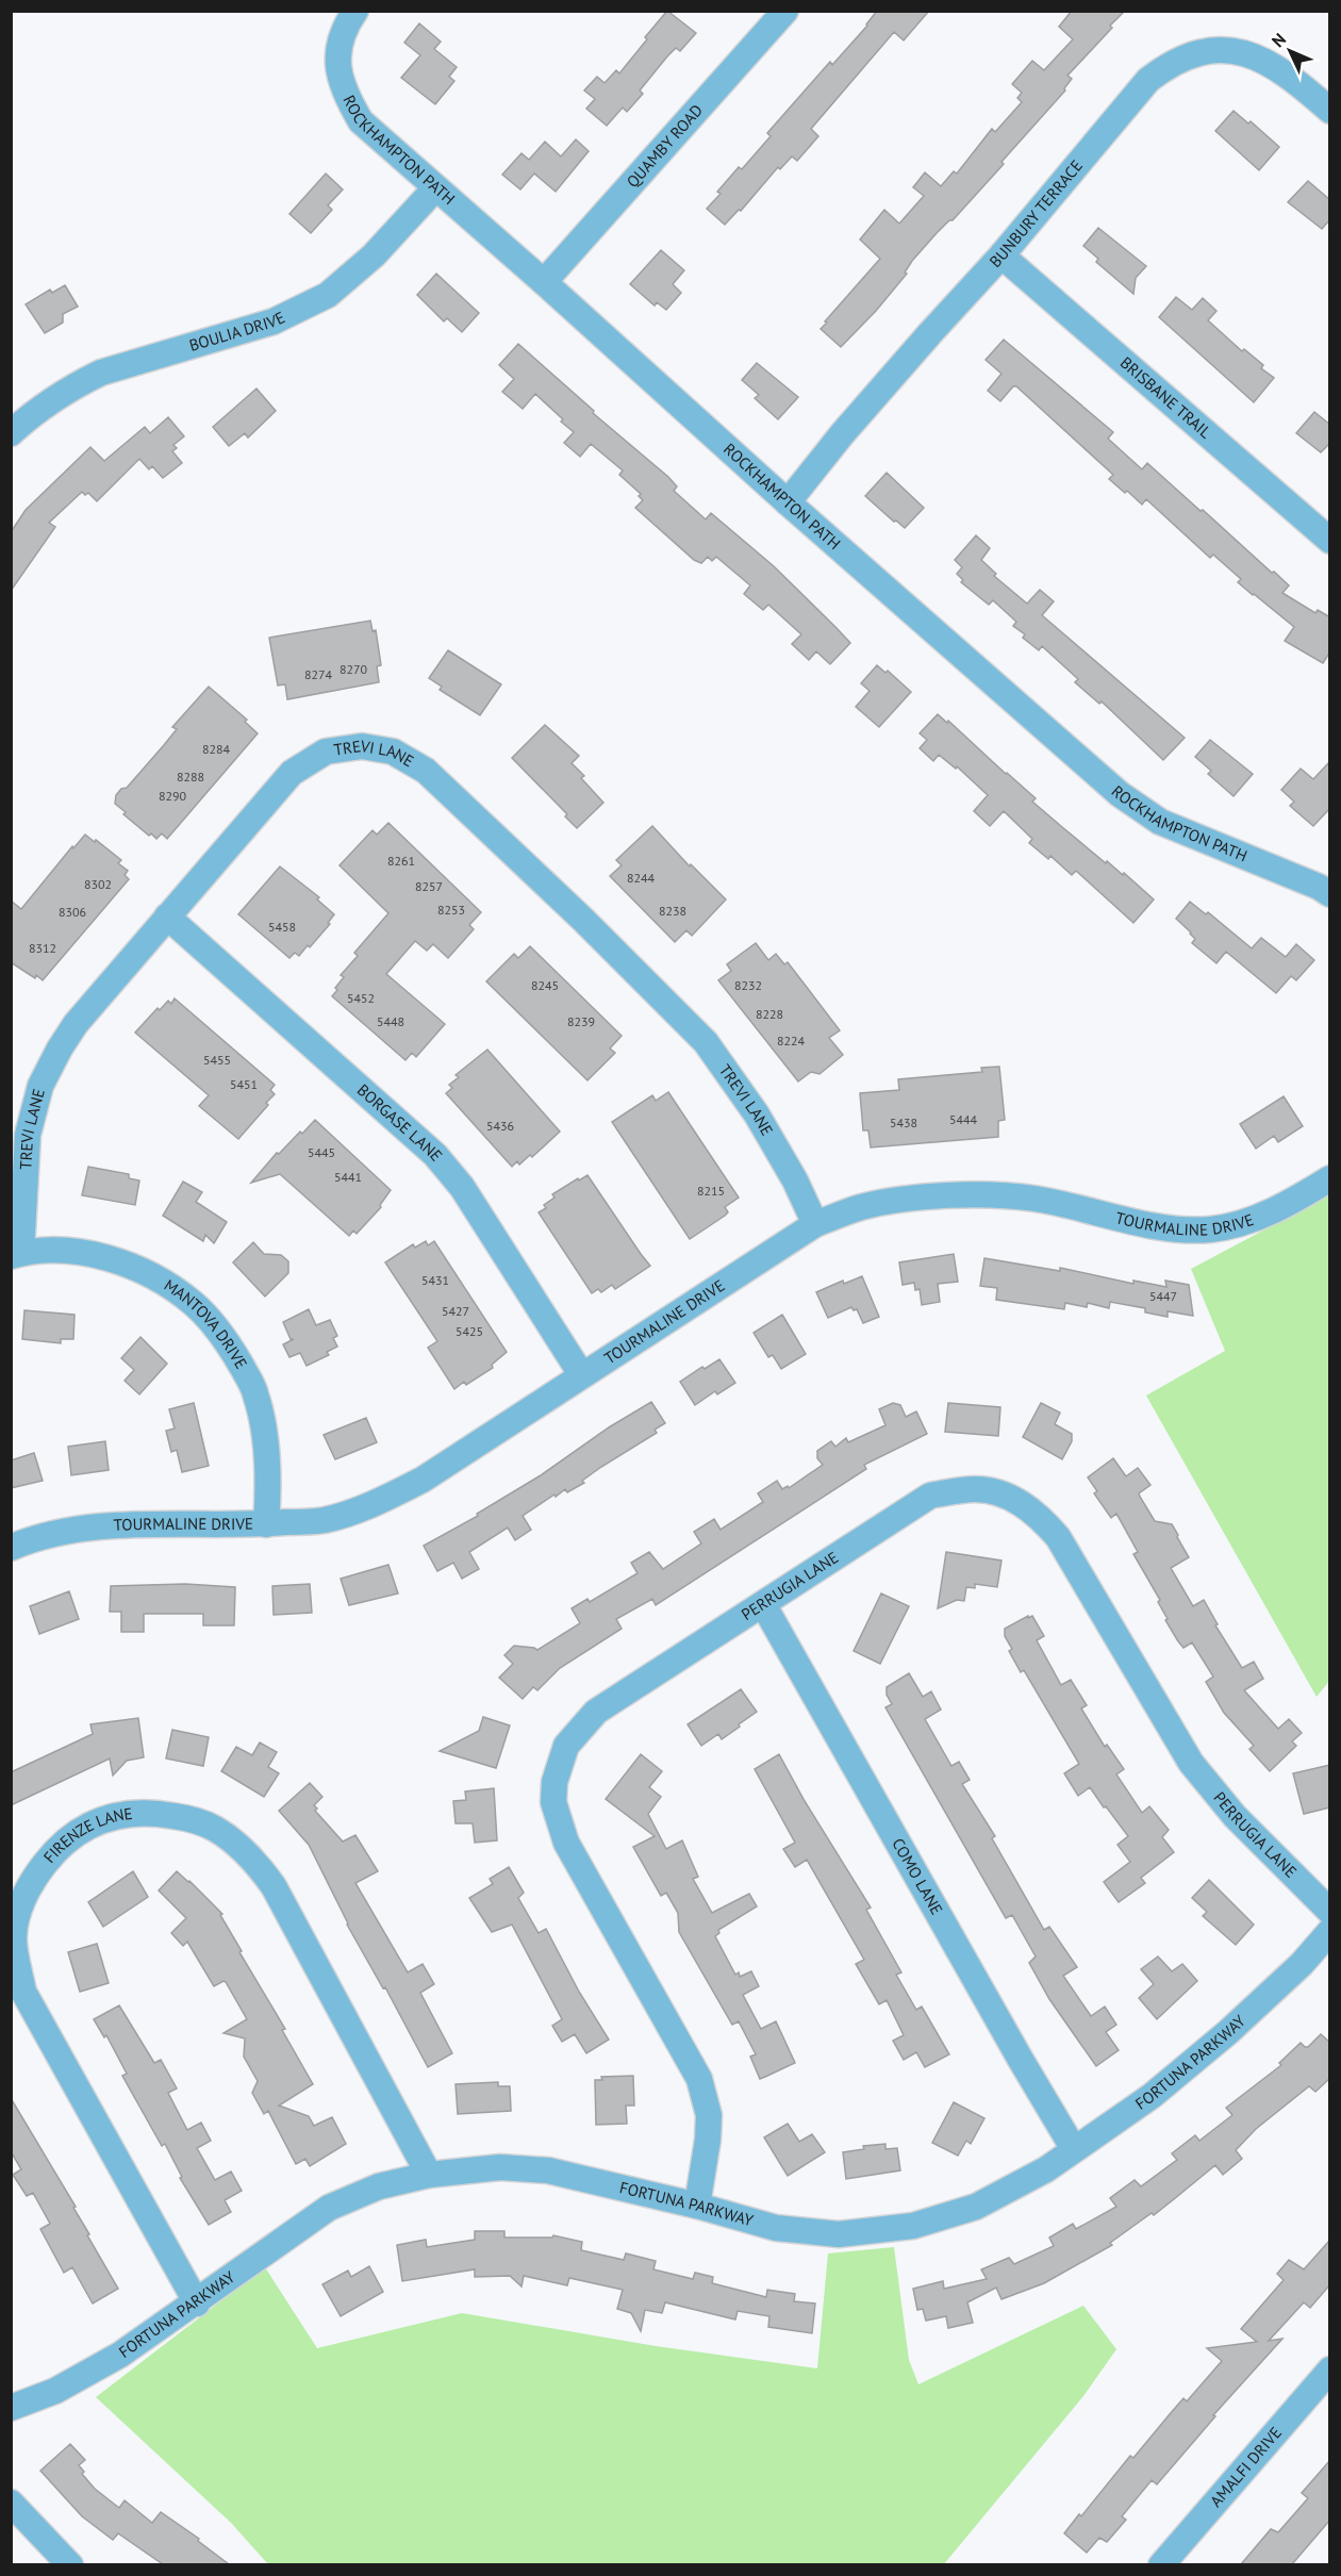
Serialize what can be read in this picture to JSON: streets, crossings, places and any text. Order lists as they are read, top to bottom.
{
  "streets": {
    "street": [
      "QUAMBY ROAD",
      "ROCKHAMPTON PATH",
      "BUNBURY TERRACE",
      "BOULIA DRIVE",
      "BRISBANE TRAIL",
      "TREVI LANE",
      "BORGASE LANE",
      "TOURMALINE DRIVE",
      "MANTOVA DRIVE",
      "PERRUGIA LANE",
      "FIRENZE LANE",
      "COMO LANE",
      "FORTUNA PARKWAY",
      "AMALFI DRIVE"
    ]
  },
  "crossings": [
    ["QUAMBY ROAD", "ROCKHAMPTON PATH"],
    ["ROCKHAMPTON PATH", "BUNBURY TERRACE"],
    ["ROCKHAMPTON PATH", "BOULIA DRIVE"],
    ["BUNBURY TERRACE", "BRISBANE TRAIL"],
    ["TREVI LANE", "BORGASE LANE"],
    ["TREVI LANE", "TOURMALINE DRIVE"],
    ["TREVI LANE", "MANTOVA DRIVE"],
    ["BORGASE LANE", "TOURMALINE DRIVE"],
    ["TOURMALINE DRIVE", "MANTOVA DRIVE"],
    ["PERRUGIA LANE", "COMO LANE"],
    ["PERRUGIA LANE", "FORTUNA PARKWAY"],
    ["FIRENZE LANE", "FORTUNA PARKWAY"],
    ["COMO LANE", "FORTUNA PARKWAY"]
  ],
  "house_numbers": [
    "8270",
    "8274",
    "8284",
    "8288",
    "8290",
    "8261",
    "8244",
    "8302",
    "8257",
    "8253",
    "8238",
    "8306",
    "5458",
    "8312",
    "8245",
    "8232",
    "5452",
    "8228",
    "5448",
    "8239",
    "8224",
    "5455",
    "5451",
    "5444",
    "5438",
    "5436",
    "5445",
    "5441",
    "8215",
    "5431",
    "5447",
    "5427",
    "5425"
  ],
  "north": "top left"
}
